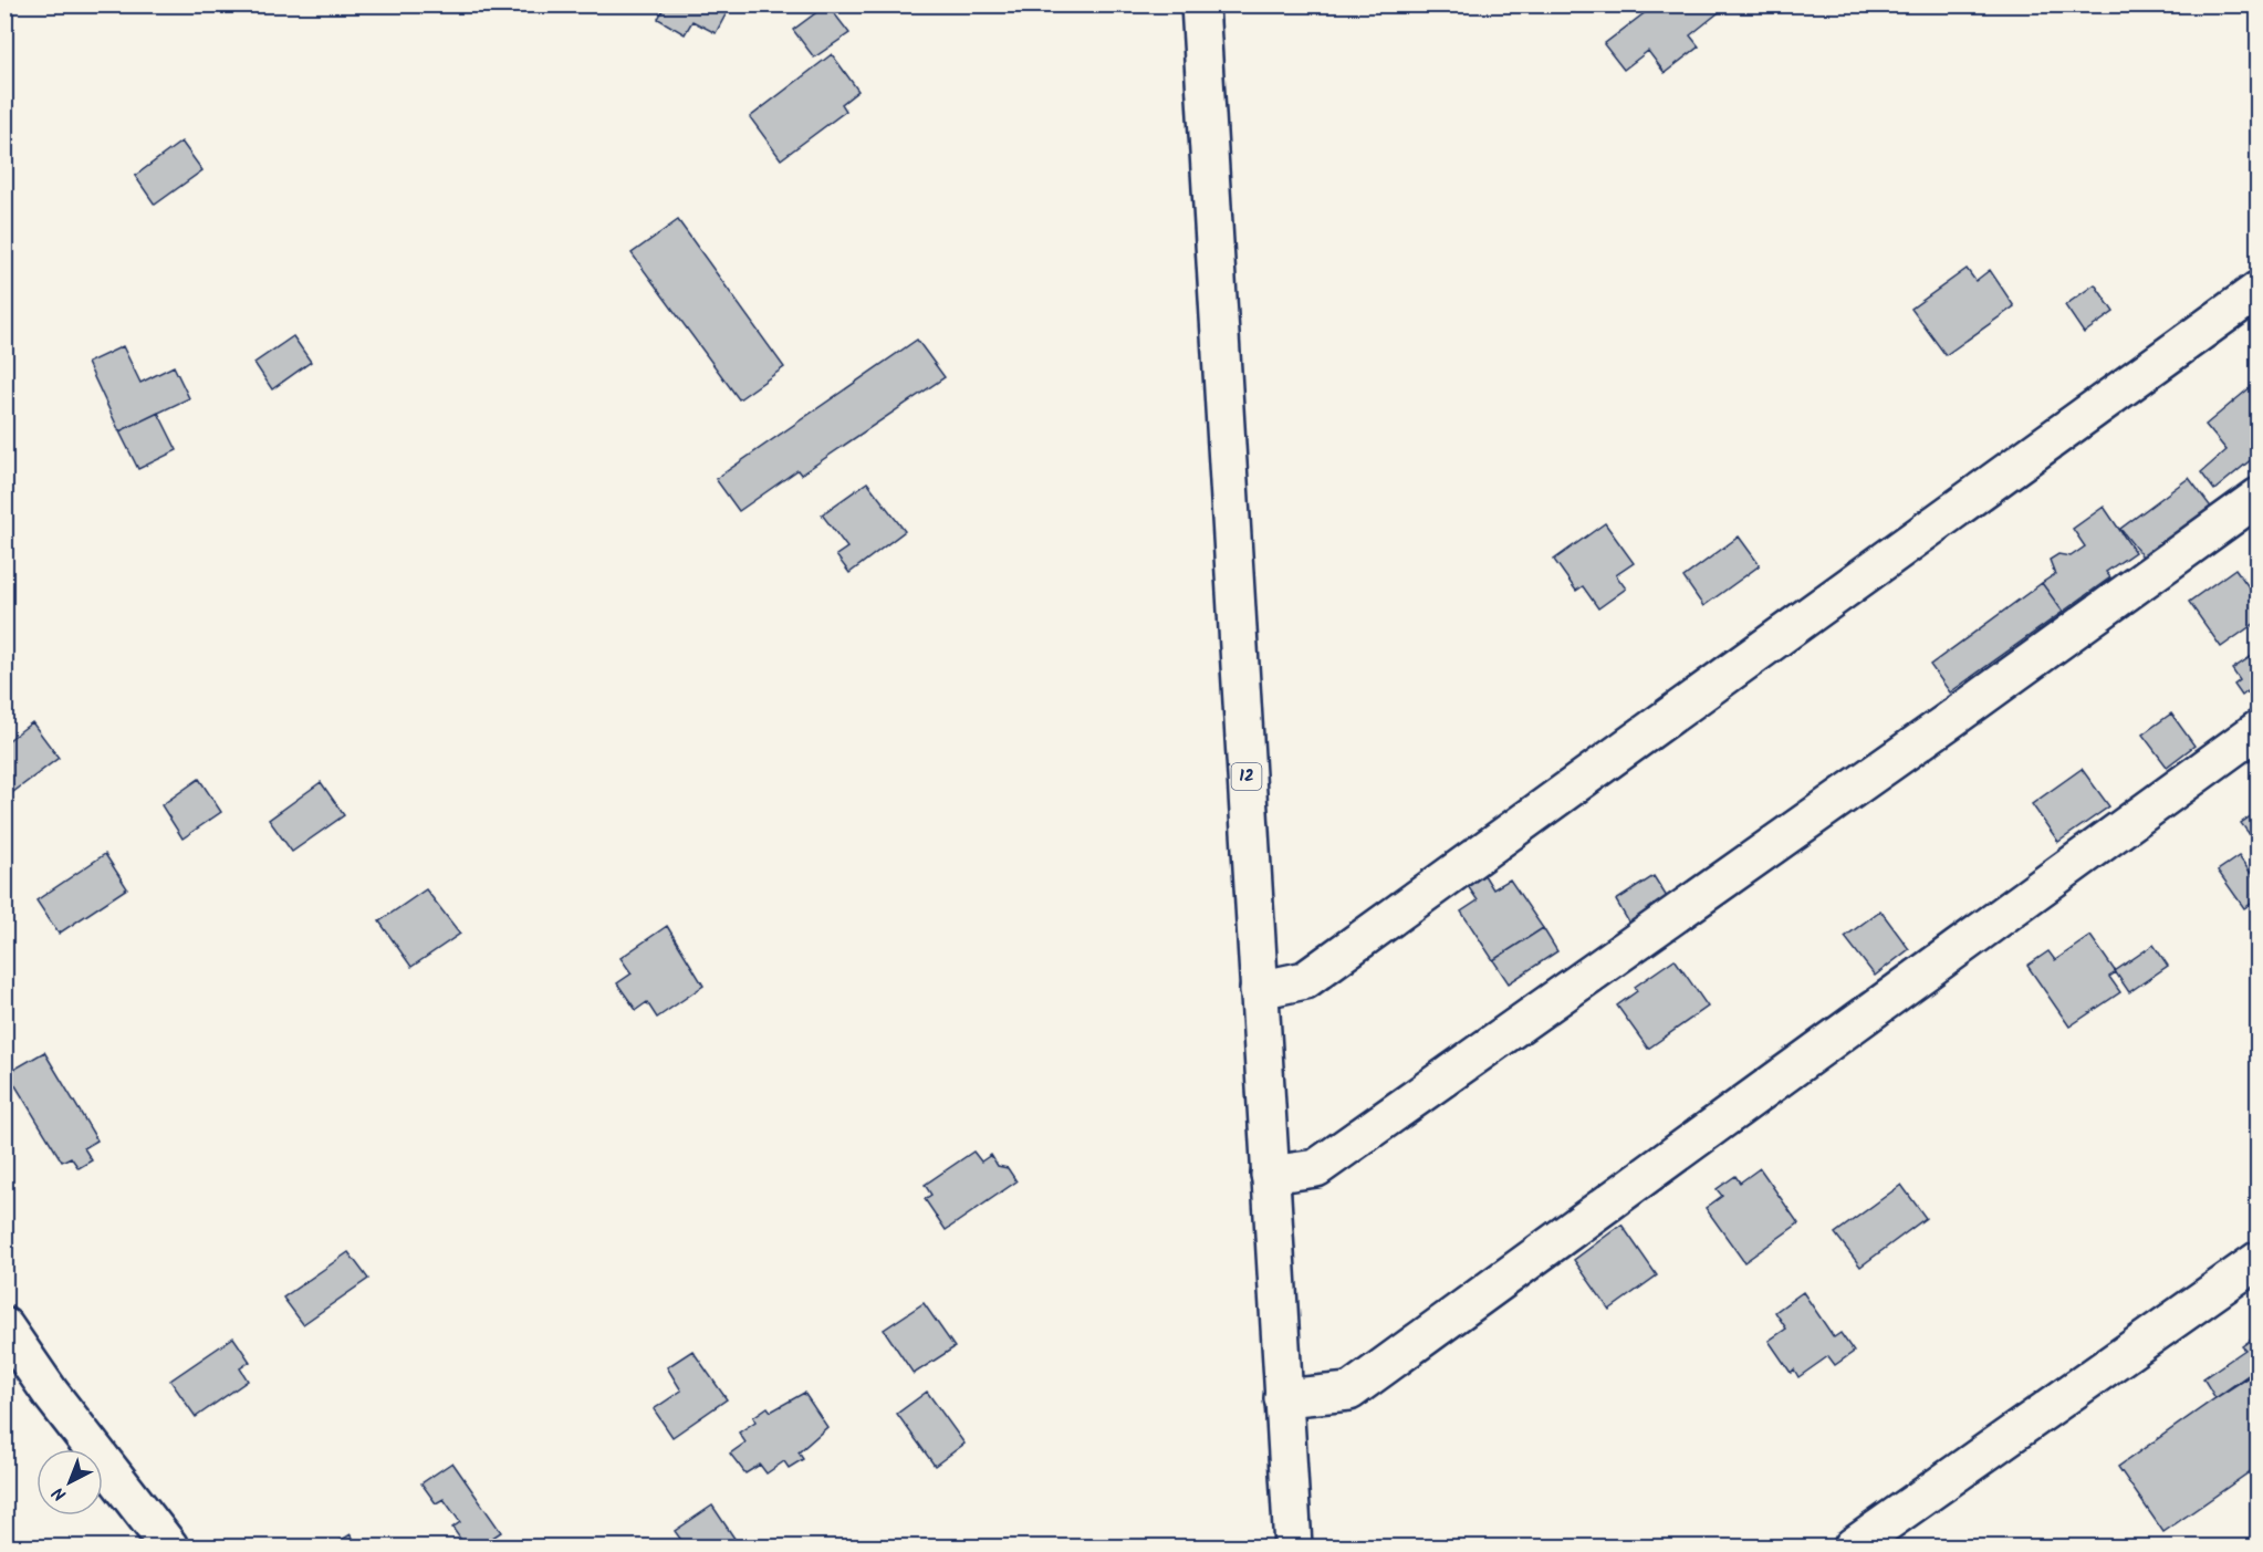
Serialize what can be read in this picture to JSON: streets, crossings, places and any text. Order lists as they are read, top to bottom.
{
  "streets": {
    "street": ["12"]
  },
  "north": "bottom left"
}
